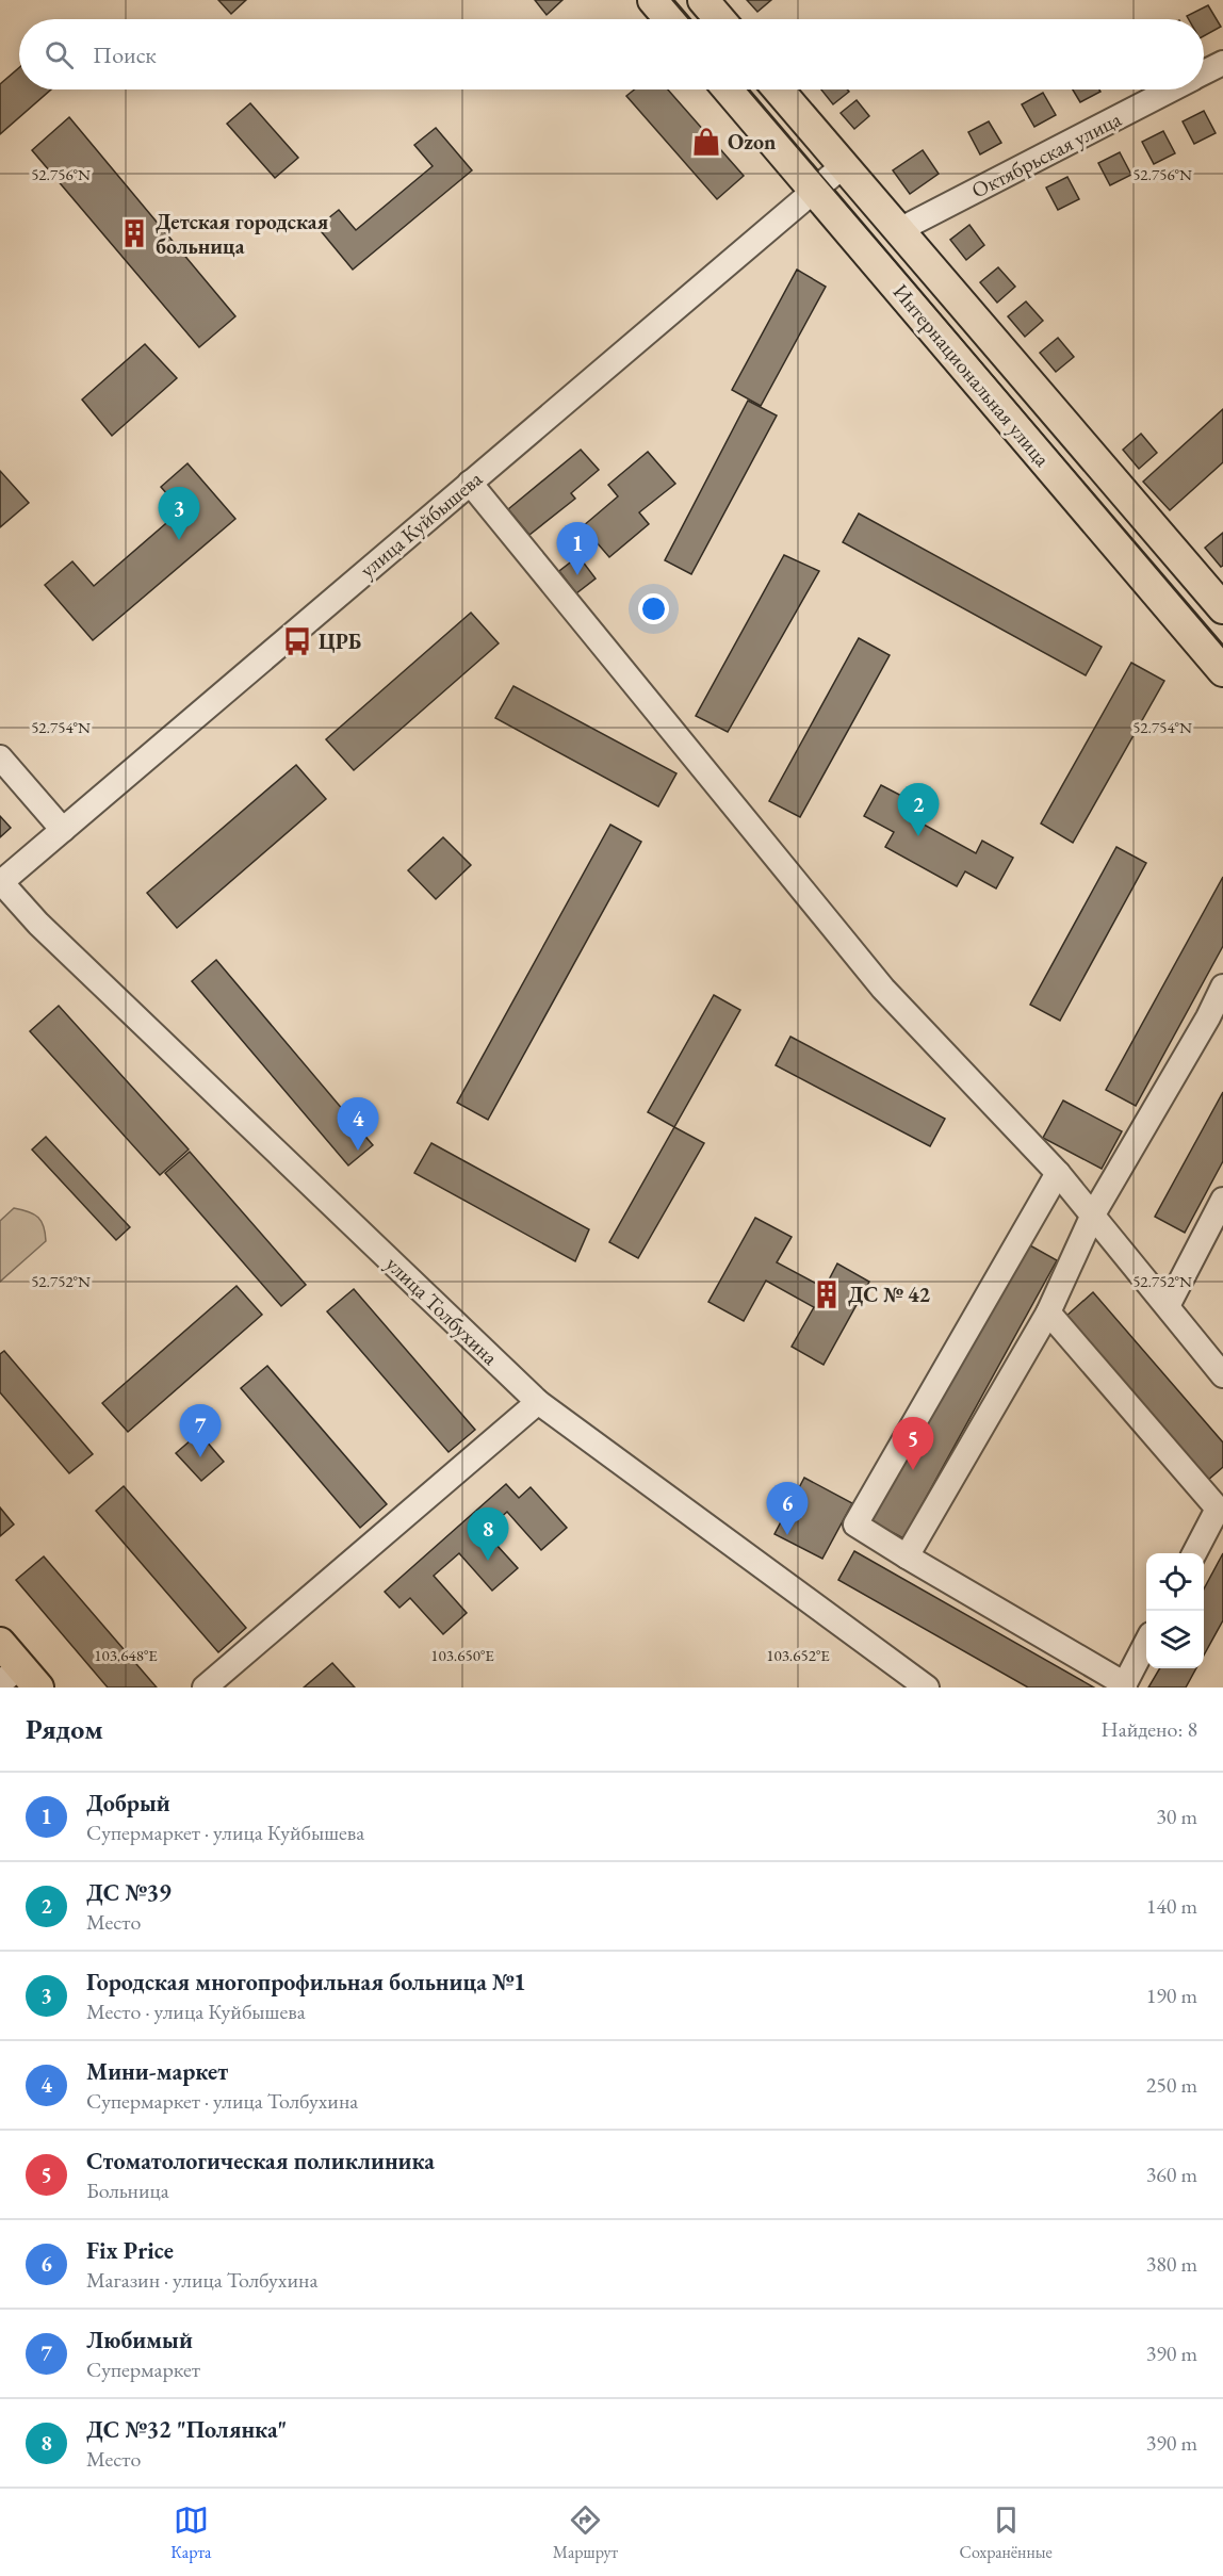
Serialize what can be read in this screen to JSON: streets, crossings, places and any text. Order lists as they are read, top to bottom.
{
  "streets": {
    "main road": ["Интернациональная улица"],
    "street": ["Октябрьская улица", "улица Куйбышева", "улица Толбухина"]
  },
  "crossings": [
    ["Октябрьская улица", "Интернациональная улица"],
    ["Интернациональная улица", "улица Куйбышева"],
    ["улица Куйбышева", "улица Толбухина"]
  ],
  "places": {
    "shop": ["Ozon"],
    "building": ["Детская городская больница", "ДС № 42"],
    "bus stop": ["ЦРБ"]
  },
  "page": {
    "search": "Поиск",
    "pins": [
      "3",
      "1",
      "2",
      "4",
      "7",
      "5",
      "6",
      "8"
    ],
    "heading": ["Рядом", "Найдено: 8"],
    "list": [
      {
        "mark": "1",
        "name": "Добрый",
        "note": "Супермаркет · улица Куйбышева",
        "value": "30 m"
      },
      {
        "mark": "2",
        "name": "ДС №39",
        "note": "Место",
        "value": "140 m"
      },
      {
        "mark": "3",
        "name": "Городская многопрофильная больница №1",
        "note": "Место · улица Куйбышева",
        "value": "190 m"
      },
      {
        "mark": "4",
        "name": "Мини-маркет",
        "note": "Супермаркет · улица Толбухина",
        "value": "250 m"
      },
      {
        "mark": "5",
        "name": "Стоматологическая поликлиника",
        "note": "Больница",
        "value": "360 m"
      },
      {
        "mark": "6",
        "name": "Fix Price",
        "note": "Магазин · улица Толбухина",
        "value": "380 m"
      },
      {
        "mark": "7",
        "name": "Любимый",
        "note": "Супермаркет",
        "value": "390 m"
      },
      {
        "mark": "8",
        "name": "ДС №32 \"Полянка\"",
        "note": "Место",
        "value": "390 m"
      }
    ],
    "nav": ["Карта", "Маршрут", "Сохранённые"]
  },
  "coordinates": [
    "52.756°N",
    "52.754°N",
    "52.752°N",
    "103.648°E",
    "103.650°E",
    "103.652°E"
  ]
}
